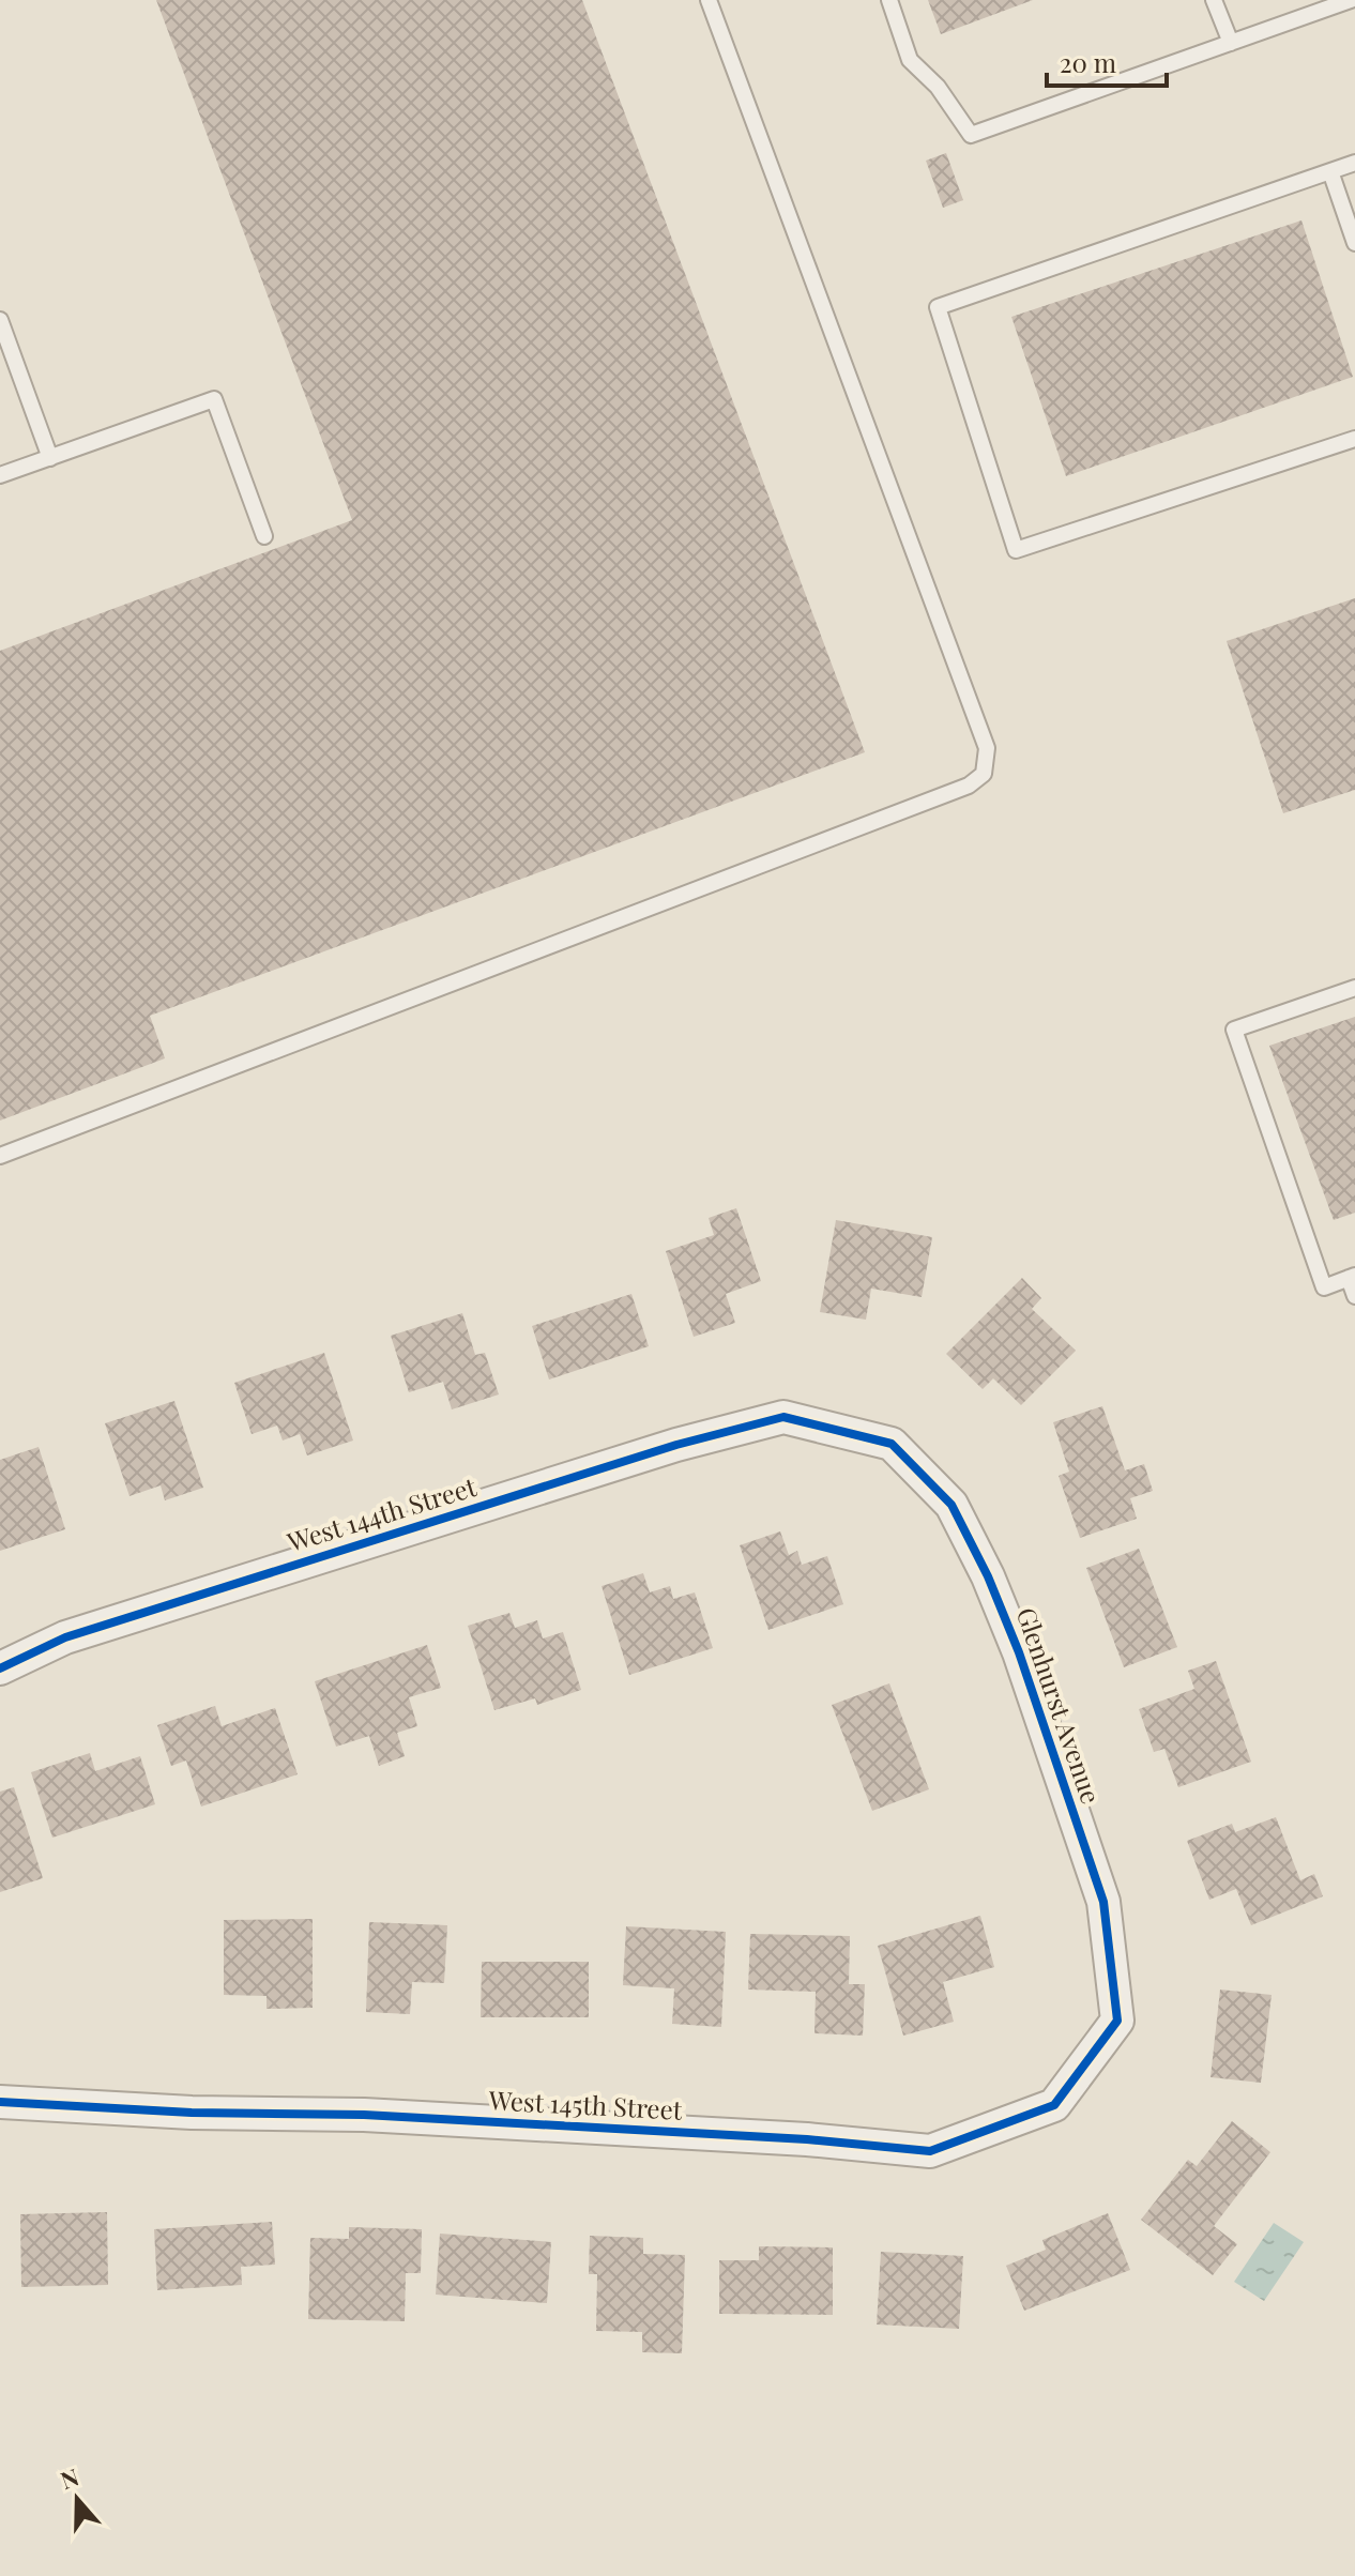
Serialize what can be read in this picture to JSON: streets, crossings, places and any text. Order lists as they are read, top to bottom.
{
  "streets": {
    "street": ["West 144th Street", "Glenhurst Avenue", "West 145th Street"]
  },
  "crossings": [
    ["West 144th Street", "Glenhurst Avenue"],
    ["Glenhurst Avenue", "West 145th Street"]
  ],
  "scale_bar": "20 m",
  "north": "top"
}
